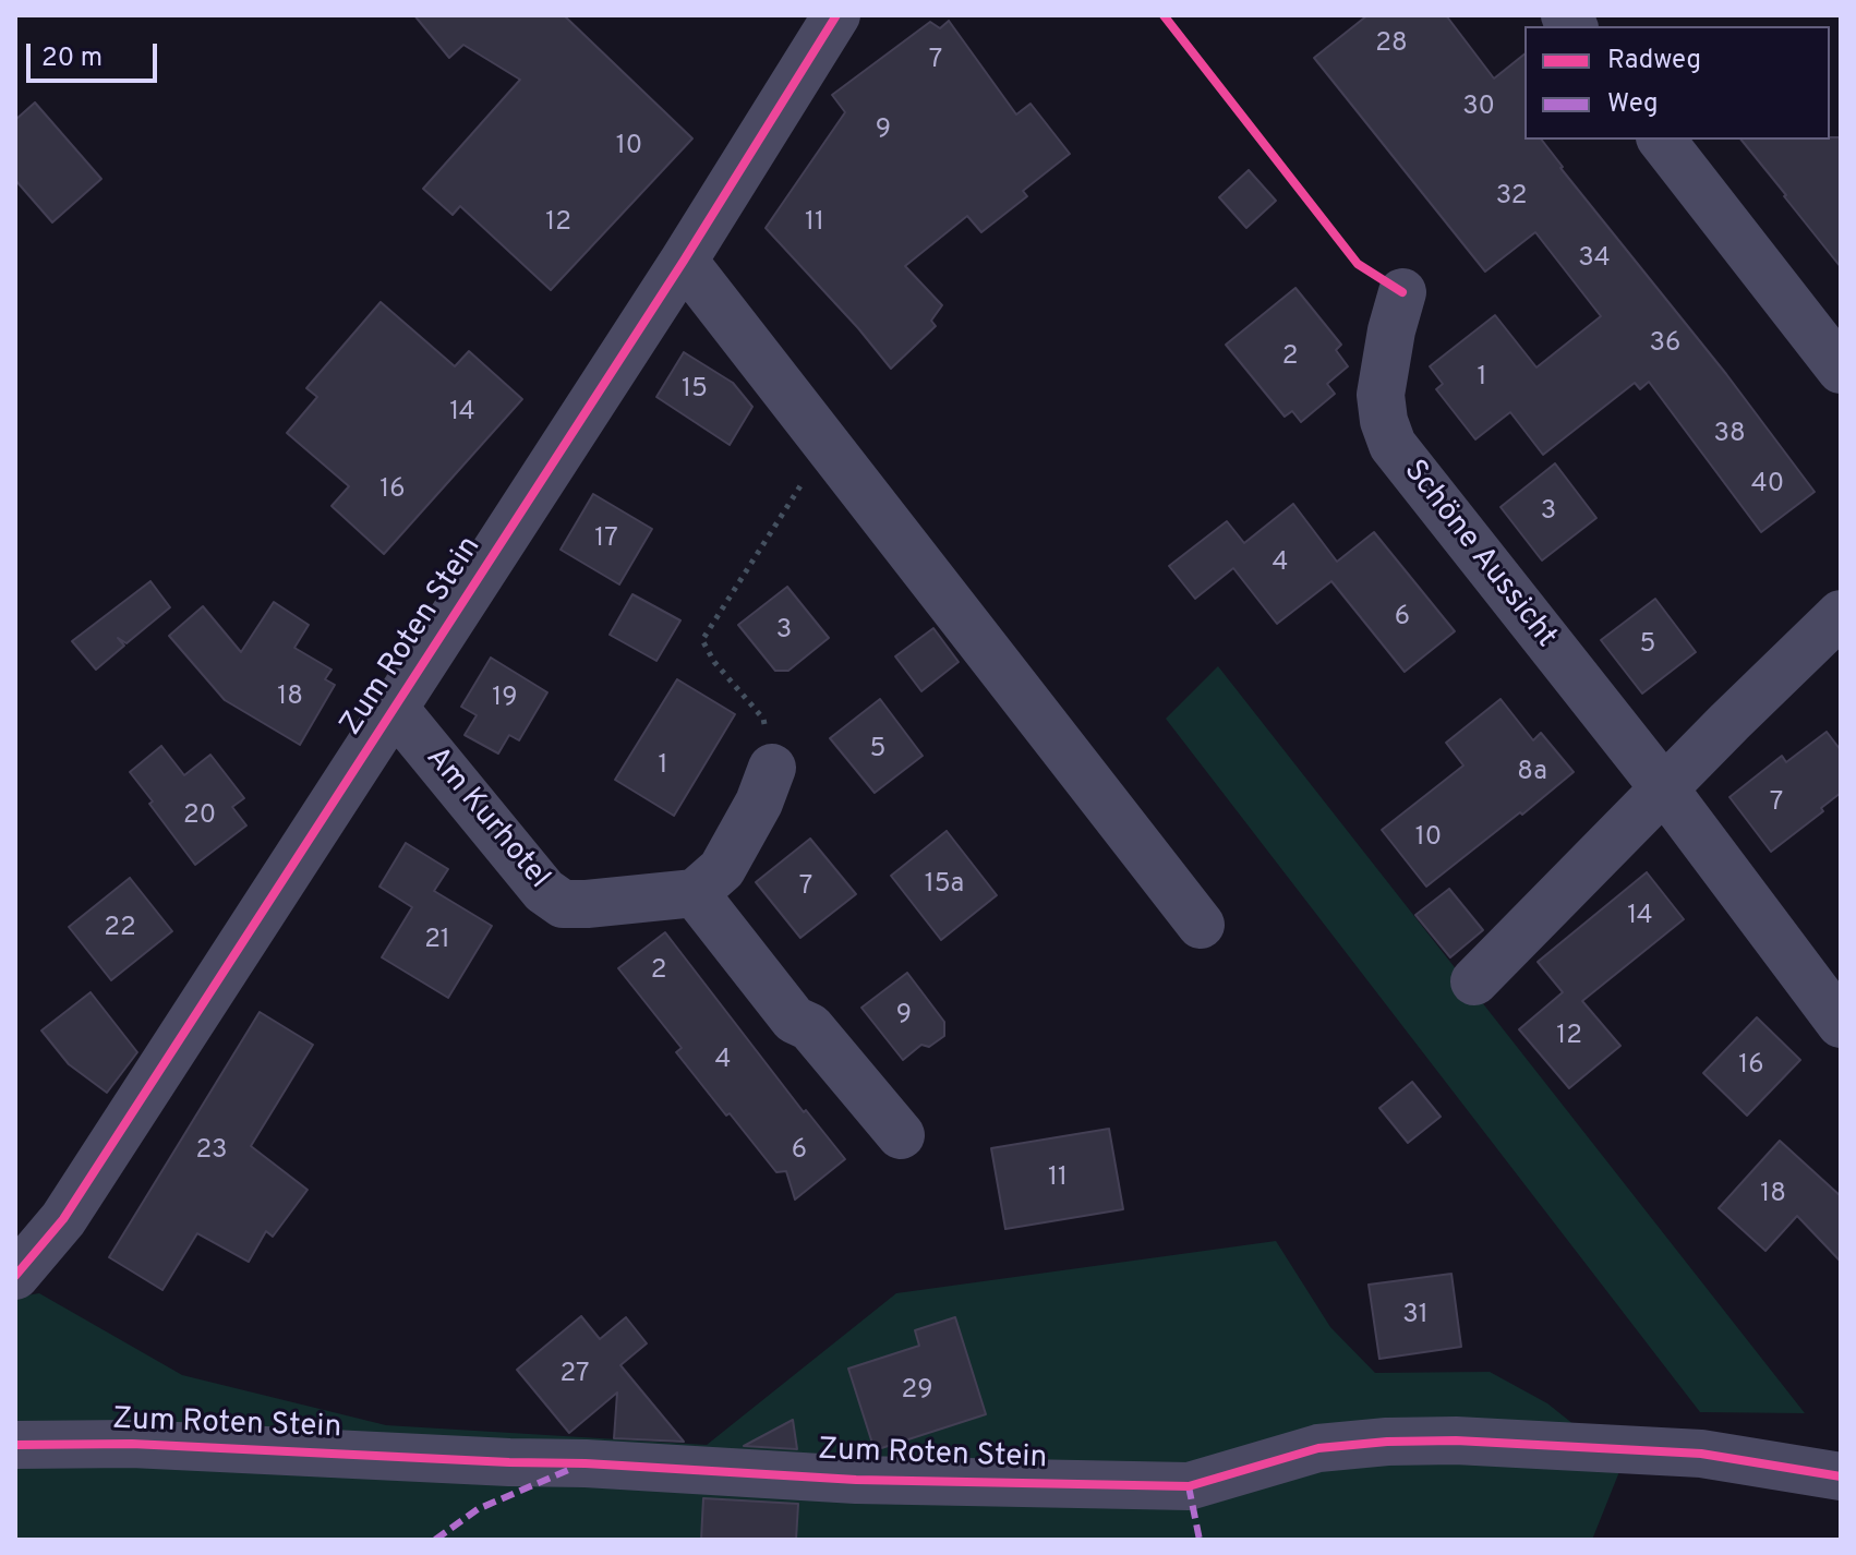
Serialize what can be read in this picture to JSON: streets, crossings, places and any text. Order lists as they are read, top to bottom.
{
  "streets": {
    "street": ["Schöne Aussicht", "Zum Roten Stein", "Am Kurhotel"]
  },
  "crossings": [
    ["Zum Roten Stein", "Am Kurhotel"]
  ],
  "house_numbers": [
    "28",
    "7",
    "30",
    "9",
    "10",
    "32",
    "12",
    "11",
    "34",
    "36",
    "2",
    "1",
    "15",
    "14",
    "38",
    "40",
    "16",
    "3",
    "17",
    "4",
    "6",
    "3",
    "5",
    "18",
    "19",
    "5",
    "1",
    "8a",
    "7",
    "20",
    "10",
    "15a",
    "7",
    "14",
    "22",
    "21",
    "2",
    "9",
    "12",
    "4",
    "16",
    "23",
    "6",
    "11",
    "18",
    "31",
    "27",
    "29"
  ],
  "legend": ["Radweg", "Weg"],
  "scale_bar": "20 m"
}
